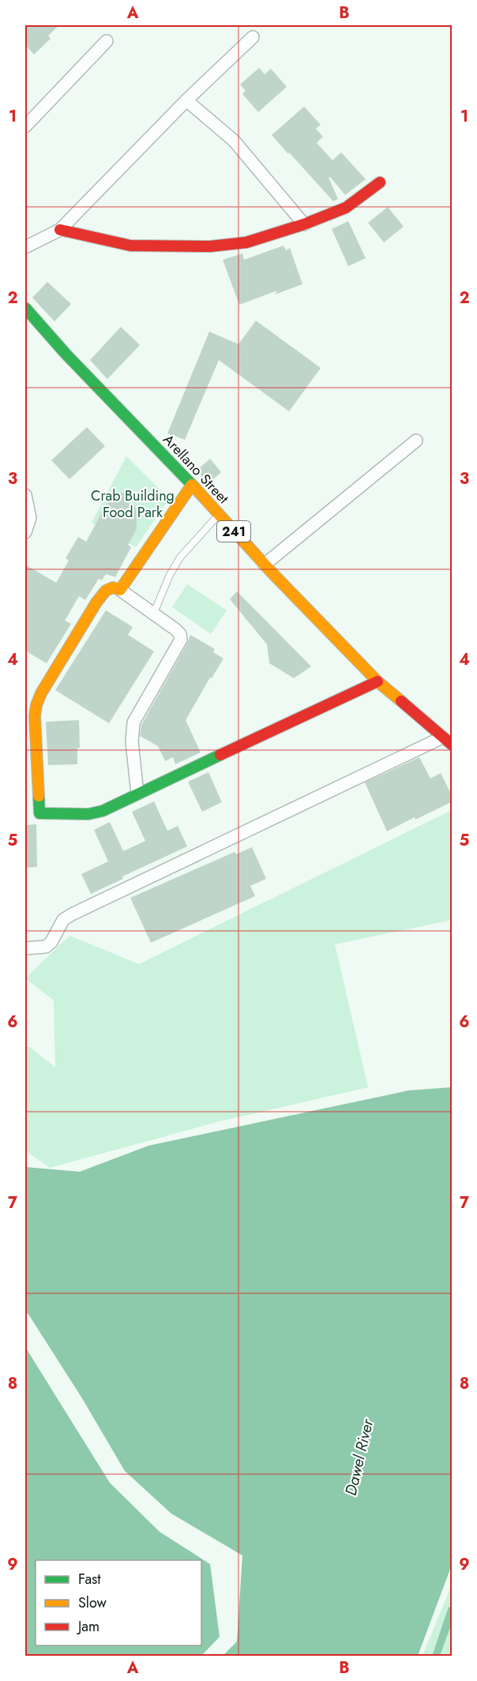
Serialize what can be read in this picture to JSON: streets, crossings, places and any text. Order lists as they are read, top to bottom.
{
  "streets": {
    "main road": ["Arellano Street", "241"]
  },
  "water": ["Dawel River"],
  "parks": ["Crab Building Food Park"],
  "legend": ["Fast", "Slow", "Jam"],
  "grid": {
    "columns": ["A", "B"],
    "rows": [
      "1",
      "2",
      "3",
      "4",
      "5",
      "6",
      "7",
      "8",
      "9"
    ]
  }
}
